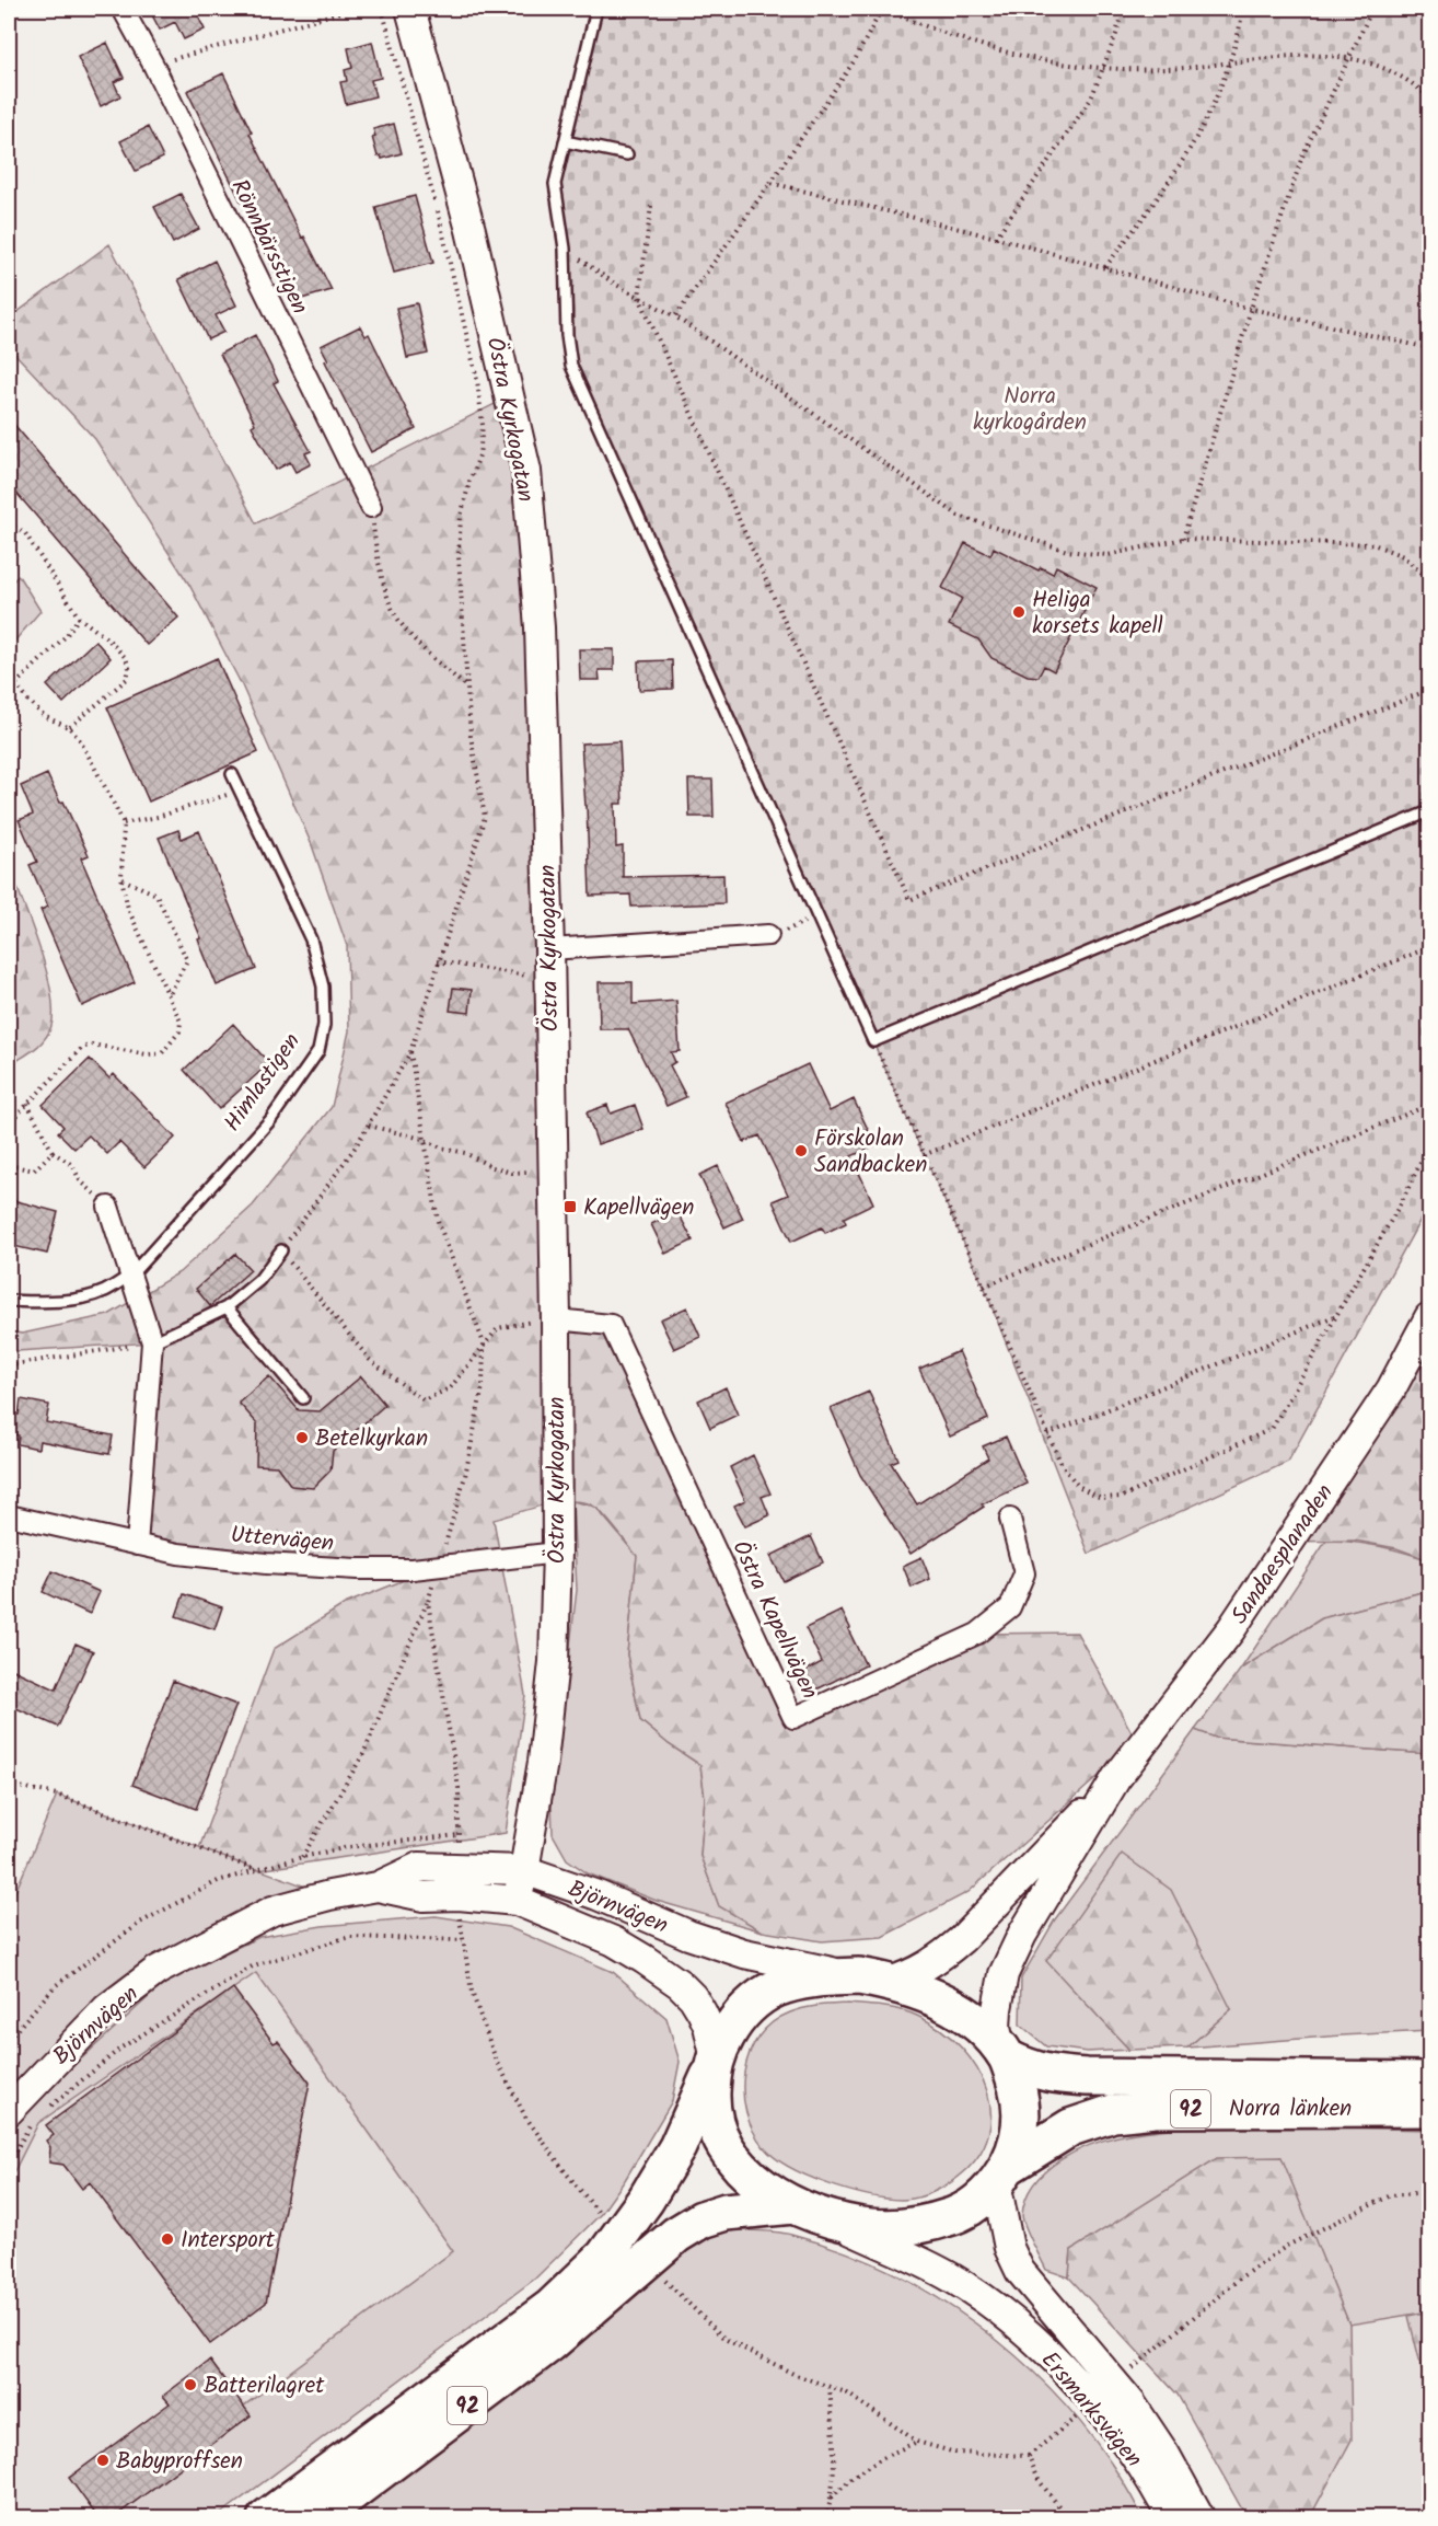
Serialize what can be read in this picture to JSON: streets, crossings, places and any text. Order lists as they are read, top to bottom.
{
  "streets": {
    "highway": ["Norra länken", "92"],
    "street": [
      "Rönnbärsstigen",
      "Östra Kyrkogatan",
      "Uttervägen",
      "Sandaesplanaden",
      "Östra Kapellvägen",
      "Björnvägen",
      "Ersmarksvägen"
    ],
    "lane": ["Himlastigen"]
  },
  "crossings": [
    ["Östra Kyrkogatan", "Uttervägen"],
    ["Östra Kyrkogatan", "Östra Kapellvägen"],
    ["Östra Kyrkogatan", "Björnvägen"],
    ["Sandaesplanaden", "Björnvägen"],
    ["Sandaesplanaden", "Norra länken"],
    ["Björnvägen", "92"],
    ["Norra länken", "Ersmarksvägen"]
  ],
  "parks": ["Norra kyrkogården"],
  "places": {
    "other": [
      "Heliga korsets kapell",
      "Förskolan Sandbacken",
      "Betelkyrkan",
      "Intersport",
      "Batterilagret",
      "Babyproffsen"
    ],
    "transit": ["Kapellvägen"]
  }
}
